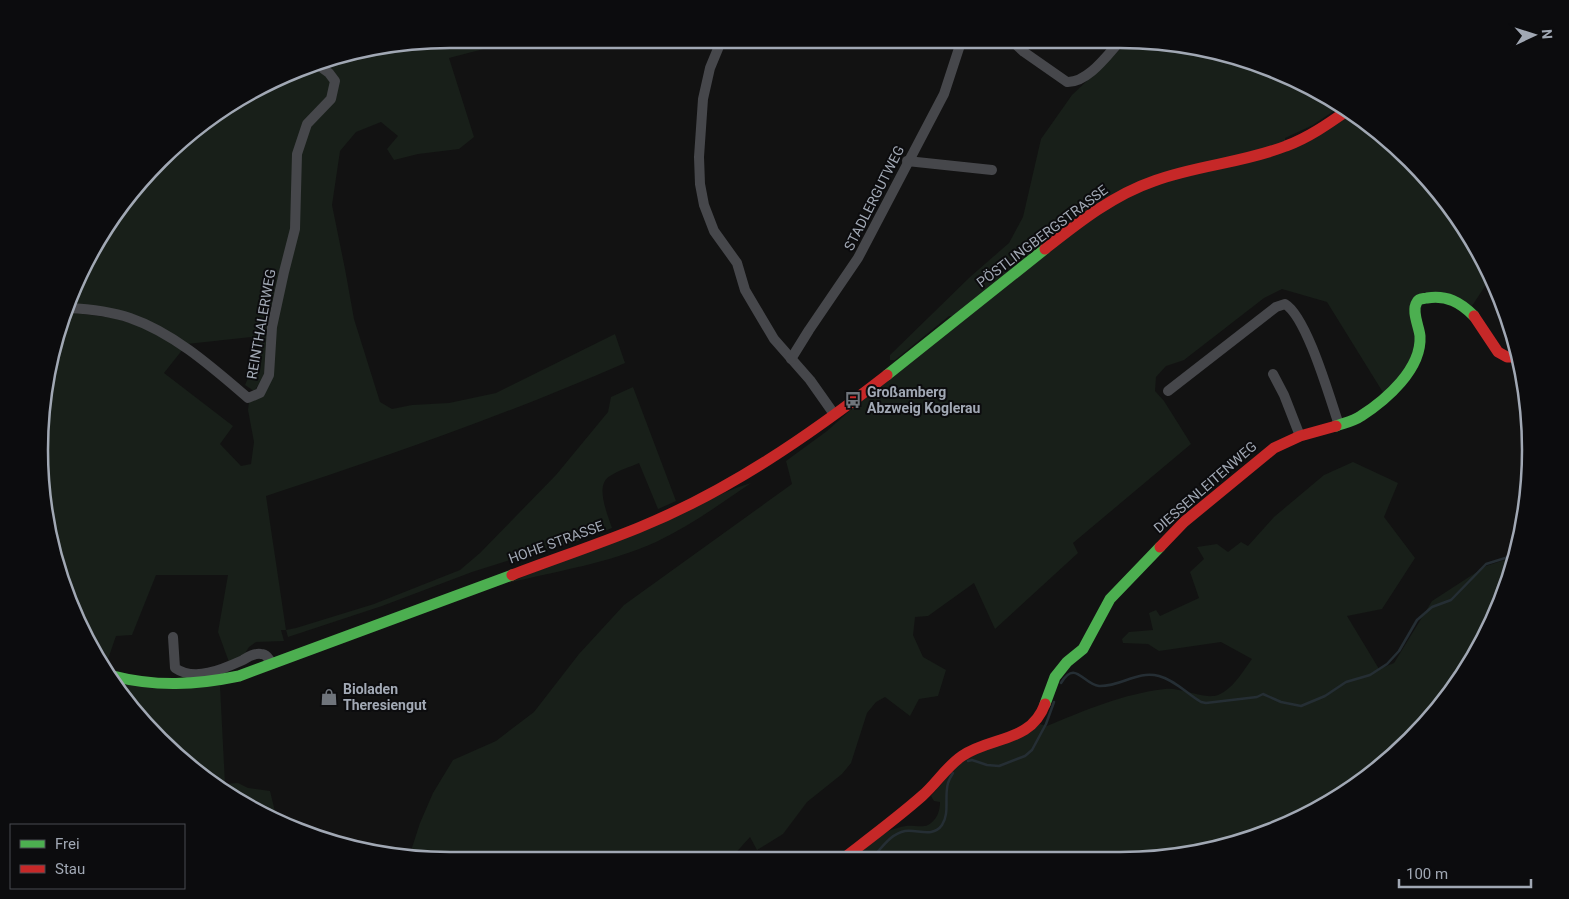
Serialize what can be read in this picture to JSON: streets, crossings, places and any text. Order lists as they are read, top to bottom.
{
  "streets": {
    "main road": ["PÖSTLINGBERGSTRASSE", "DIESSENLEITENWEG", "HOHE STRASSE"],
    "street": ["STADLERGUTWEG", "REINTHALERWEG"]
  },
  "crossings": [
    ["PÖSTLINGBERGSTRASSE", "HOHE STRASSE"]
  ],
  "places": {
    "bus stop": ["Großamberg Abzweig Koglerau"],
    "shop": ["Bioladen Theresiengut"]
  },
  "legend": ["Frei", "Stau"],
  "scale_bar": "100 m",
  "north": "right"
}
